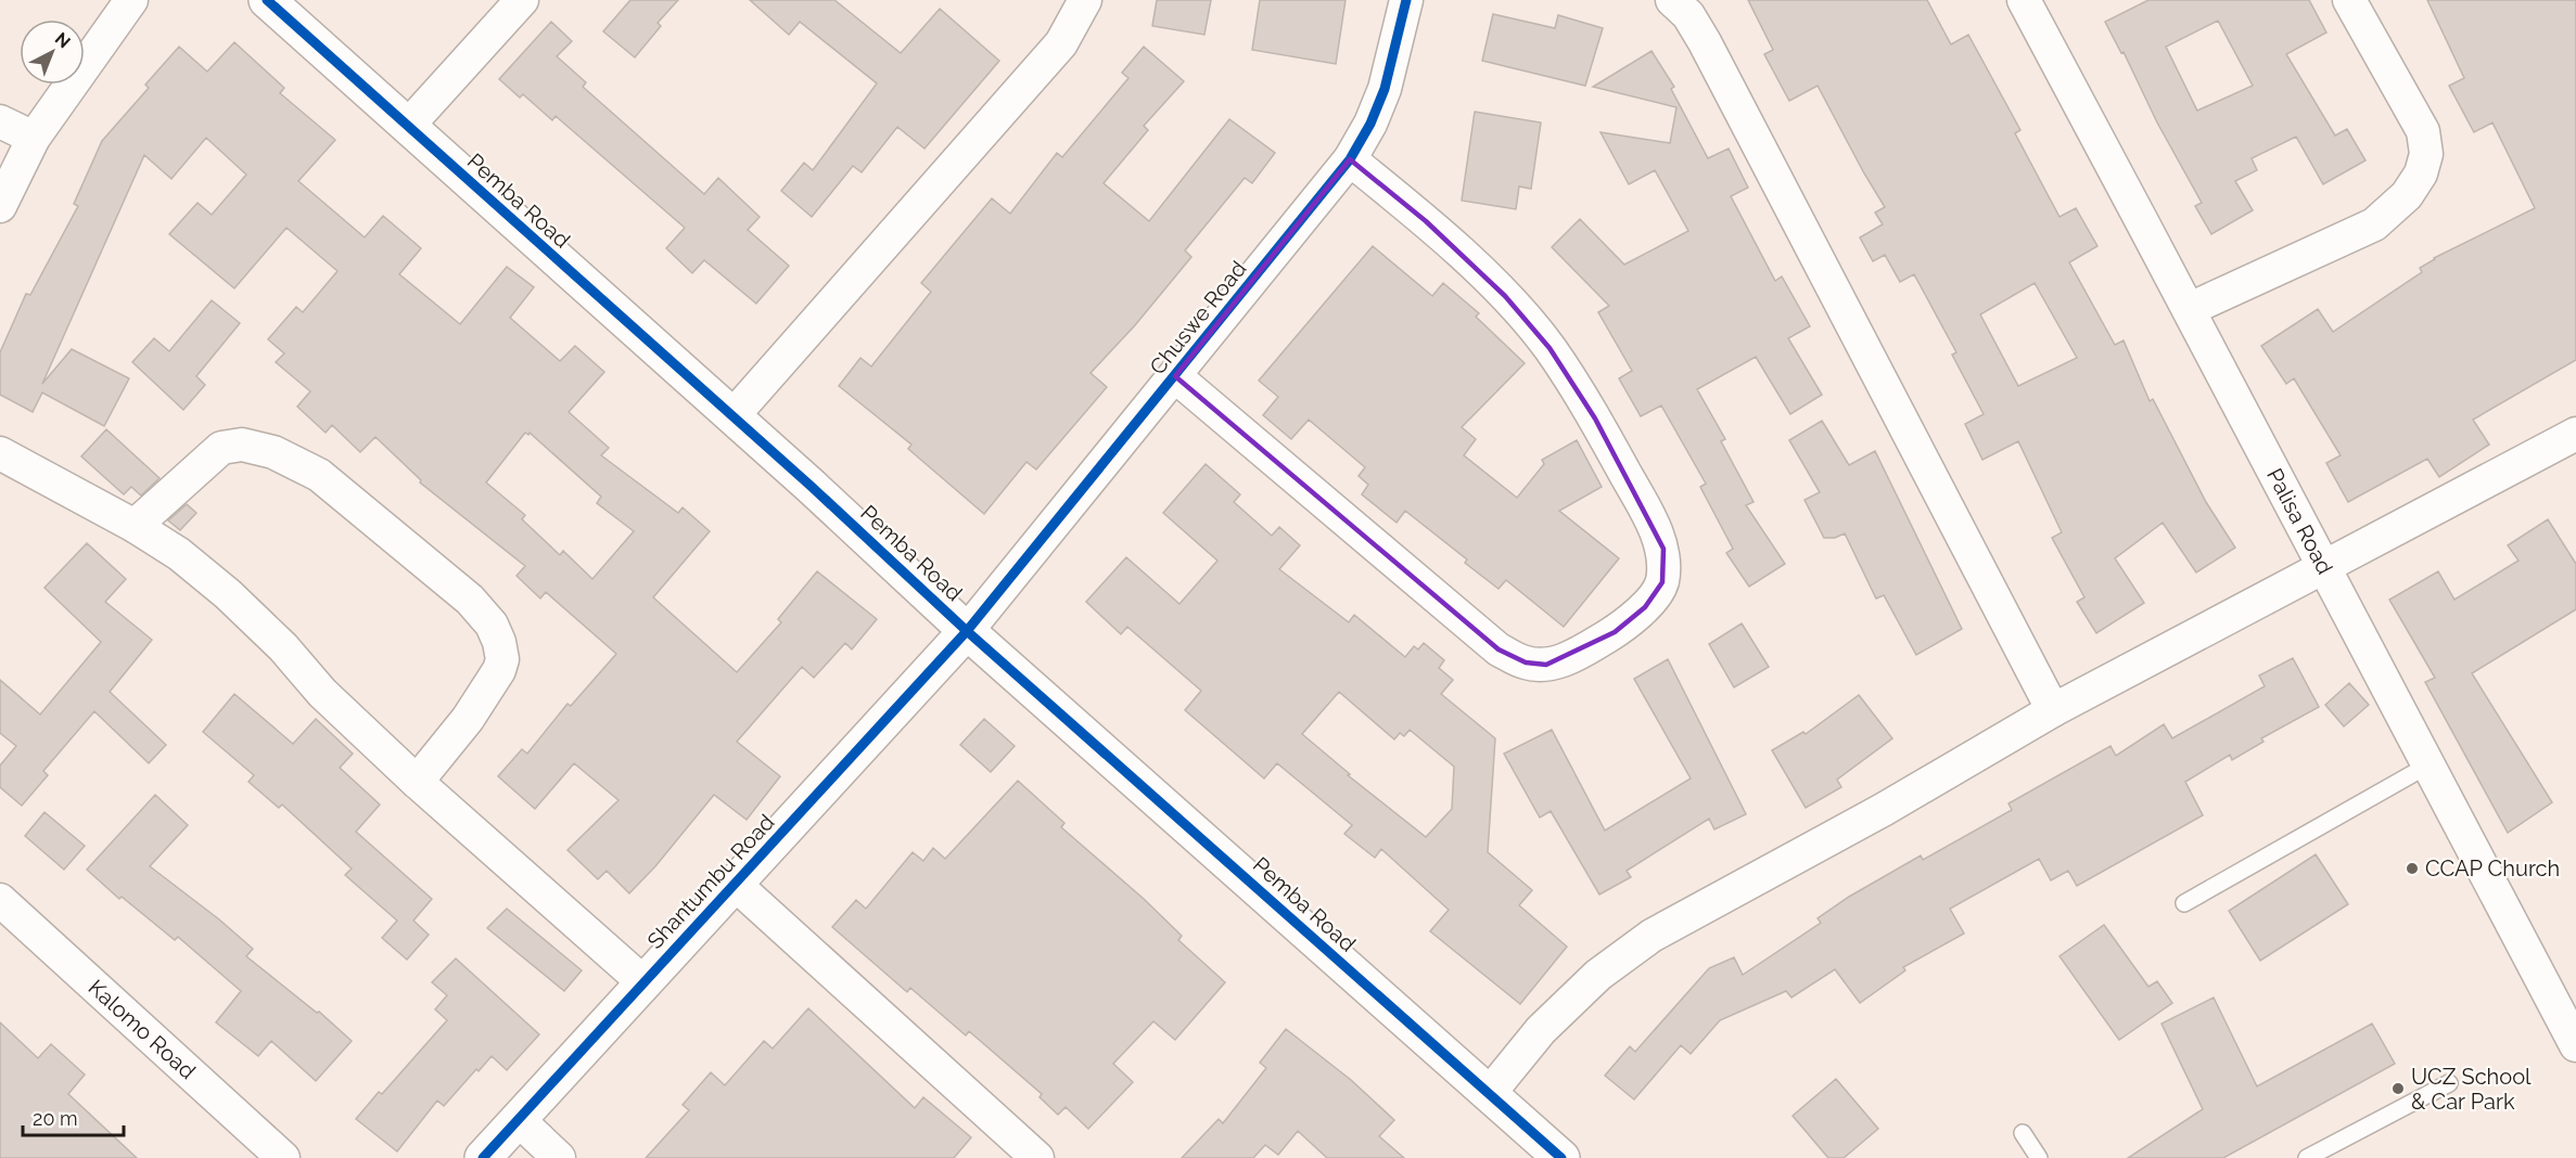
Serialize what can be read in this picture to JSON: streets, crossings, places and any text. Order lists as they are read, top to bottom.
{
  "streets": {
    "street": [
      "Pemba Road",
      "Chuswe Road",
      "Palisa Road",
      "Shantumbu Road",
      "Kalomo Road"
    ]
  },
  "crossings": [
    ["Pemba Road", "Chuswe Road"],
    ["Pemba Road", "Shantumbu Road"],
    ["Chuswe Road", "Shantumbu Road"]
  ],
  "places": ["CCAP Church", "UCZ School & Car Park"],
  "scale_bar": "20 m",
  "north": "top right"
}
